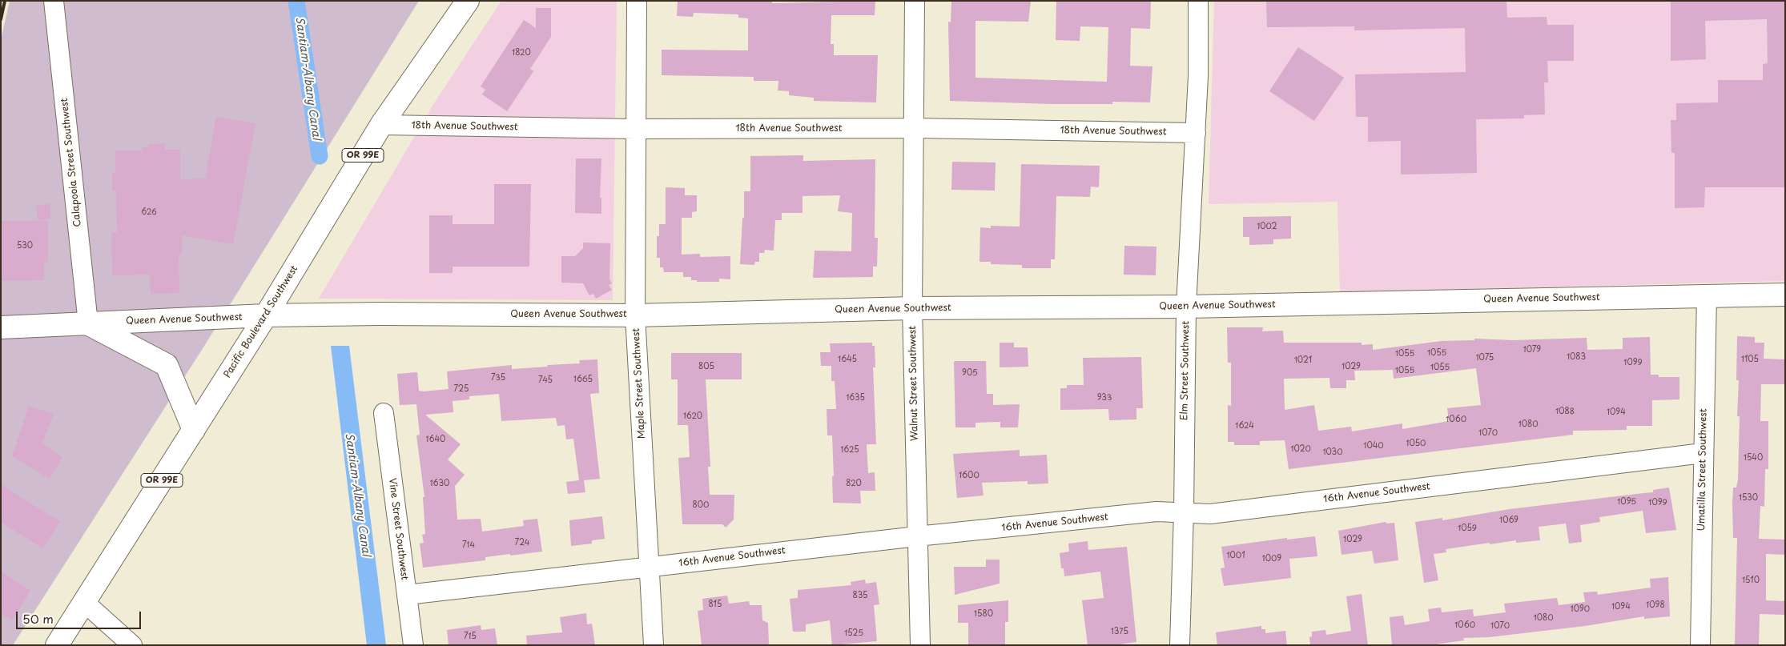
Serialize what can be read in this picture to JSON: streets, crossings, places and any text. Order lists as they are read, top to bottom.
{
  "streets": {
    "main road": ["OR 99E", "Queen Avenue Southwest", "Pacific Boulevard Southwest"],
    "street": [
      "18th Avenue Southwest",
      "Calapooia Street Southwest",
      "Elm Street Southwest",
      "Maple Street Southwest",
      "Walnut Street Southwest",
      "Umatilla Street Southwest",
      "16th Avenue Southwest",
      "Vine Street Southwest"
    ]
  },
  "crossings": [
    ["18th Avenue Southwest", "Pacific Boulevard Southwest"],
    ["18th Avenue Southwest", "Elm Street Southwest"],
    ["18th Avenue Southwest", "Maple Street Southwest"],
    ["18th Avenue Southwest", "Walnut Street Southwest"],
    ["Calapooia Street Southwest", "Queen Avenue Southwest"],
    ["Queen Avenue Southwest", "Pacific Boulevard Southwest"],
    ["Queen Avenue Southwest", "Elm Street Southwest"],
    ["Queen Avenue Southwest", "Maple Street Southwest"],
    ["Queen Avenue Southwest", "Walnut Street Southwest"],
    ["Queen Avenue Southwest", "Umatilla Street Southwest"],
    ["Elm Street Southwest", "16th Avenue Southwest"],
    ["Maple Street Southwest", "16th Avenue Southwest"],
    ["Walnut Street Southwest", "16th Avenue Southwest"],
    ["Umatilla Street Southwest", "16th Avenue Southwest"],
    ["16th Avenue Southwest", "Vine Street Southwest"]
  ],
  "water": ["Santiam-Albany Canal"],
  "house_numbers": [
    "1820",
    "626",
    "1002",
    "530",
    "1079",
    "1055",
    "1055",
    "1083",
    "1075",
    "1645",
    "1105",
    "1021",
    "1099",
    "805",
    "1029",
    "1055",
    "1055",
    "905",
    "735",
    "1665",
    "745",
    "725",
    "1635",
    "933",
    "1088",
    "1094",
    "1620",
    "1060",
    "1080",
    "1624",
    "1070",
    "1640",
    "1050",
    "1040",
    "1020",
    "1625",
    "1030",
    "1540",
    "1600",
    "1630",
    "820",
    "1530",
    "1095",
    "1099",
    "800",
    "1069",
    "1059",
    "1029",
    "724",
    "714",
    "1001",
    "1009",
    "1510",
    "835",
    "815",
    "1098",
    "1094",
    "1090",
    "1580",
    "1080",
    "1060",
    "1070",
    "1375",
    "1525",
    "715"
  ],
  "scale_bar": "50 m"
}
